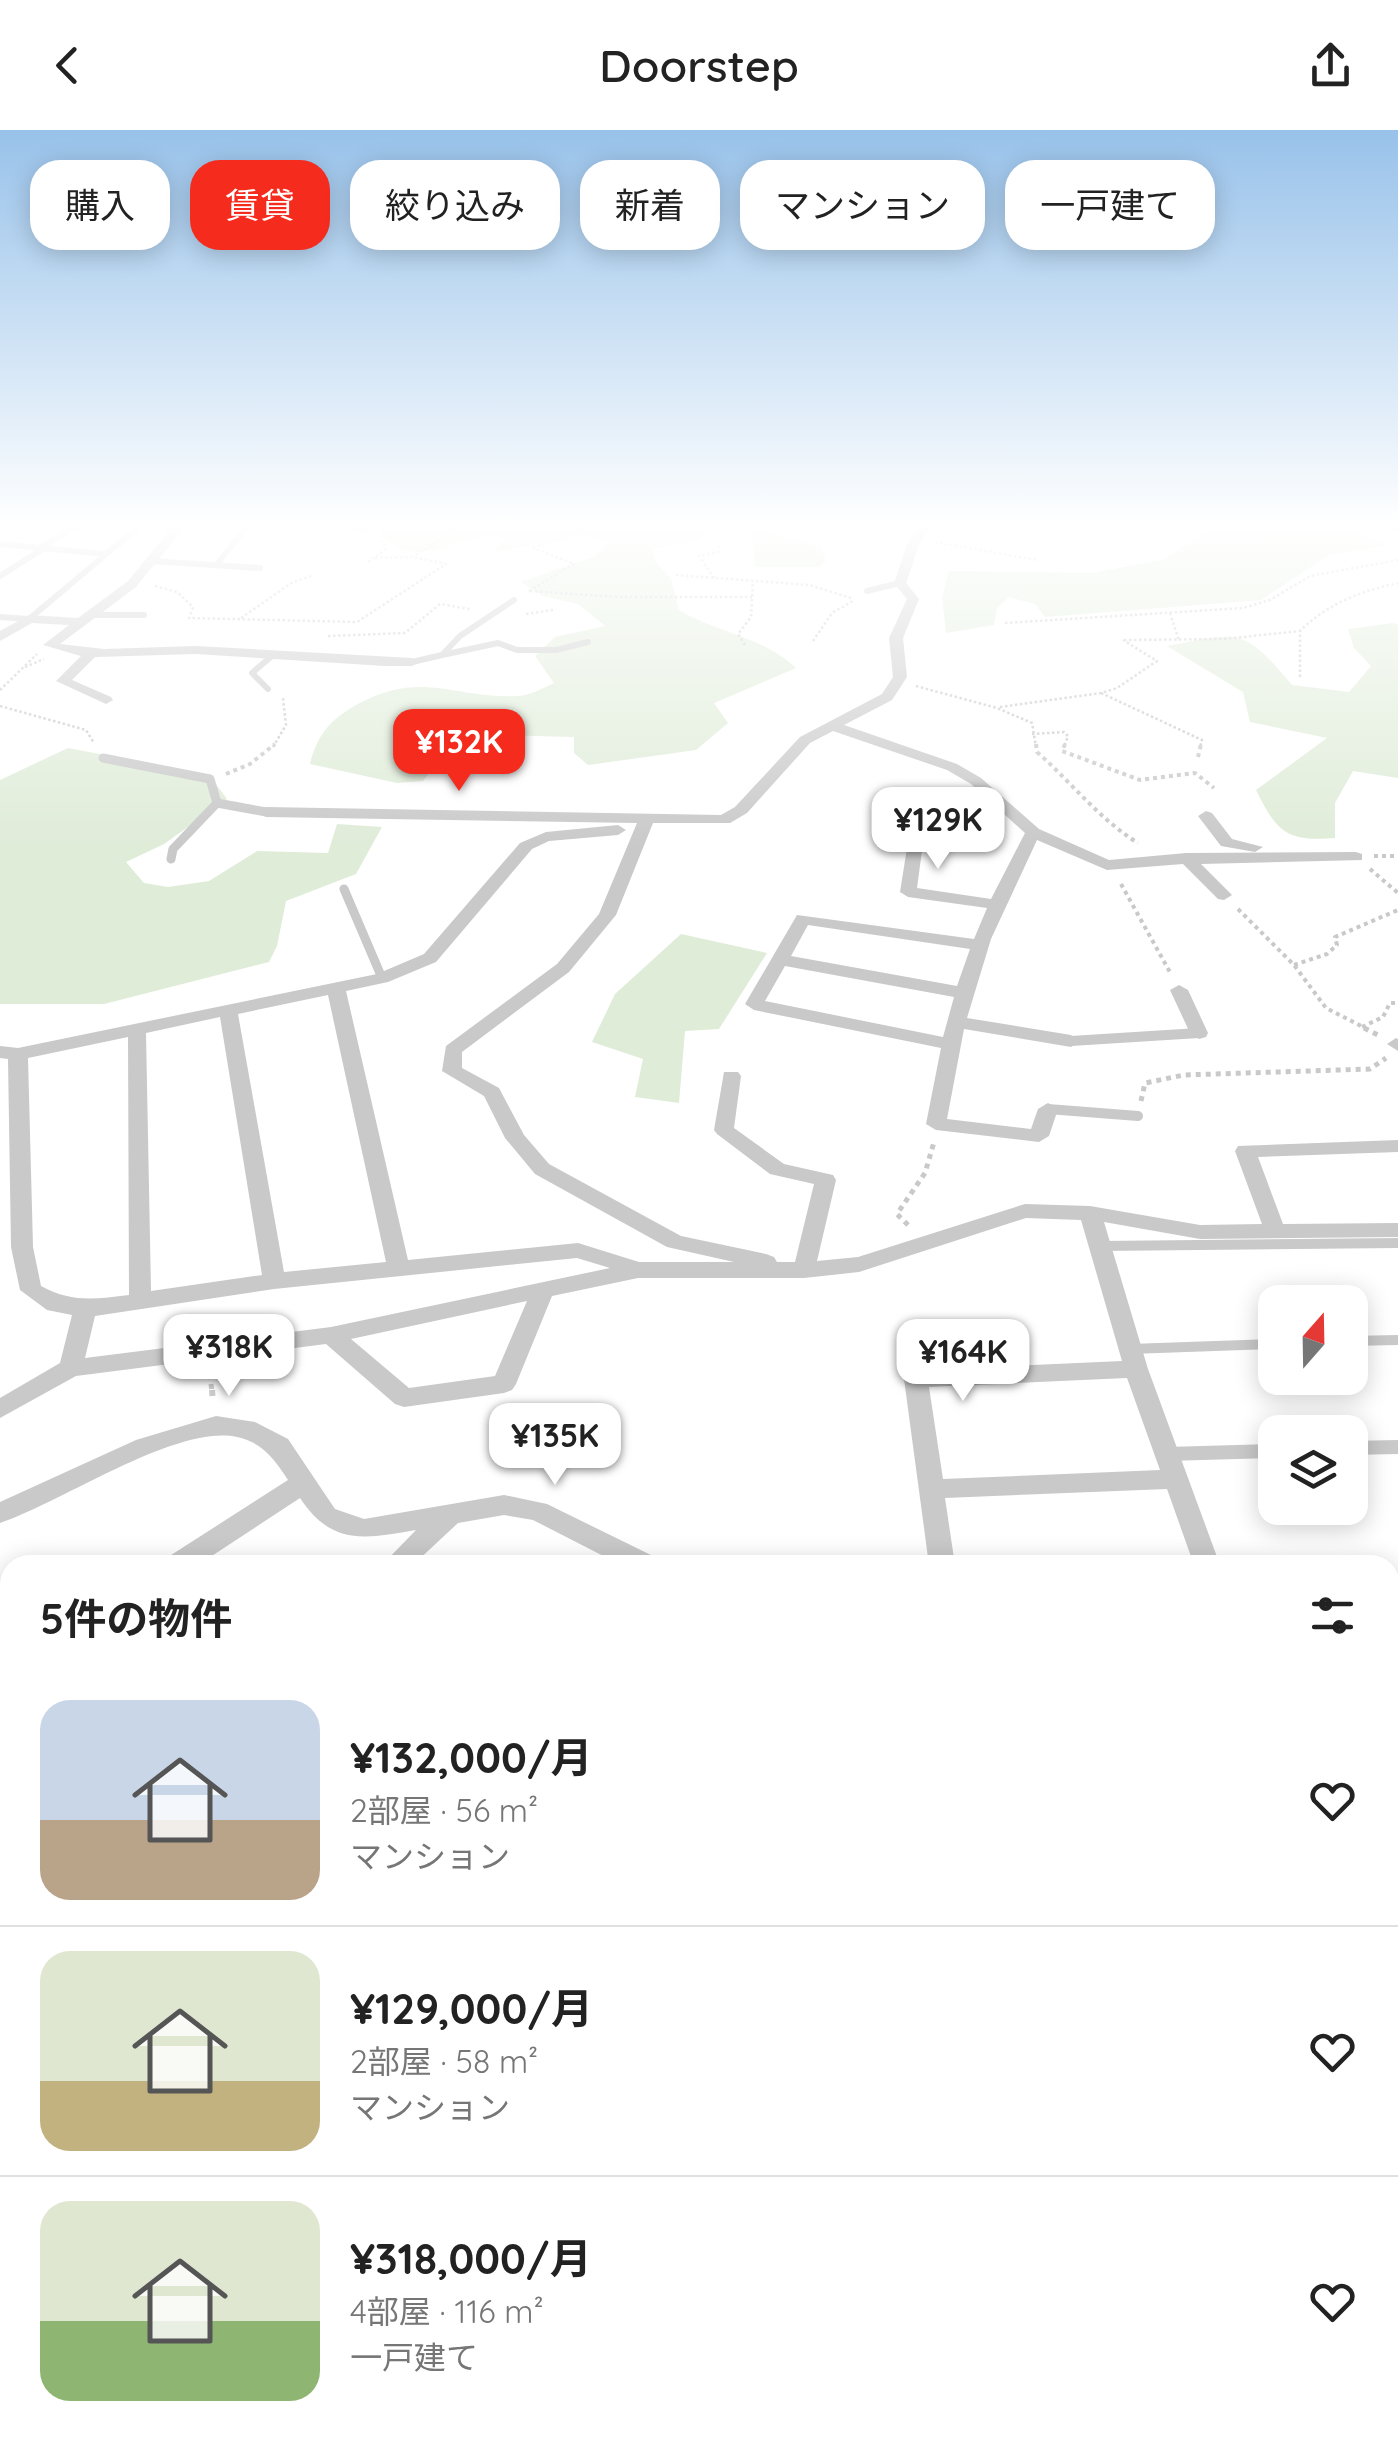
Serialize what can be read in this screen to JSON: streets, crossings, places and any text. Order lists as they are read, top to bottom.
{
  "north": "top",
  "page": {
    "header": "Doorstep",
    "chip": [
      "購入",
      "賃貸",
      "絞り込み",
      "新着",
      "マンション",
      "一戸建て"
    ],
    "price": [
      "¥132K",
      "¥129K",
      "¥318K",
      "¥164K",
      "¥135K"
    ],
    "heading": "5件の物件",
    "list": [
      {
        "name": "¥132,000/月",
        "note": "2部屋 · 56 m² · マンション"
      },
      {
        "name": "¥129,000/月",
        "note": "2部屋 · 58 m² · マンション"
      },
      {
        "name": "¥318,000/月",
        "note": "4部屋 · 116 m² · 一戸建て"
      }
    ]
  }
}
